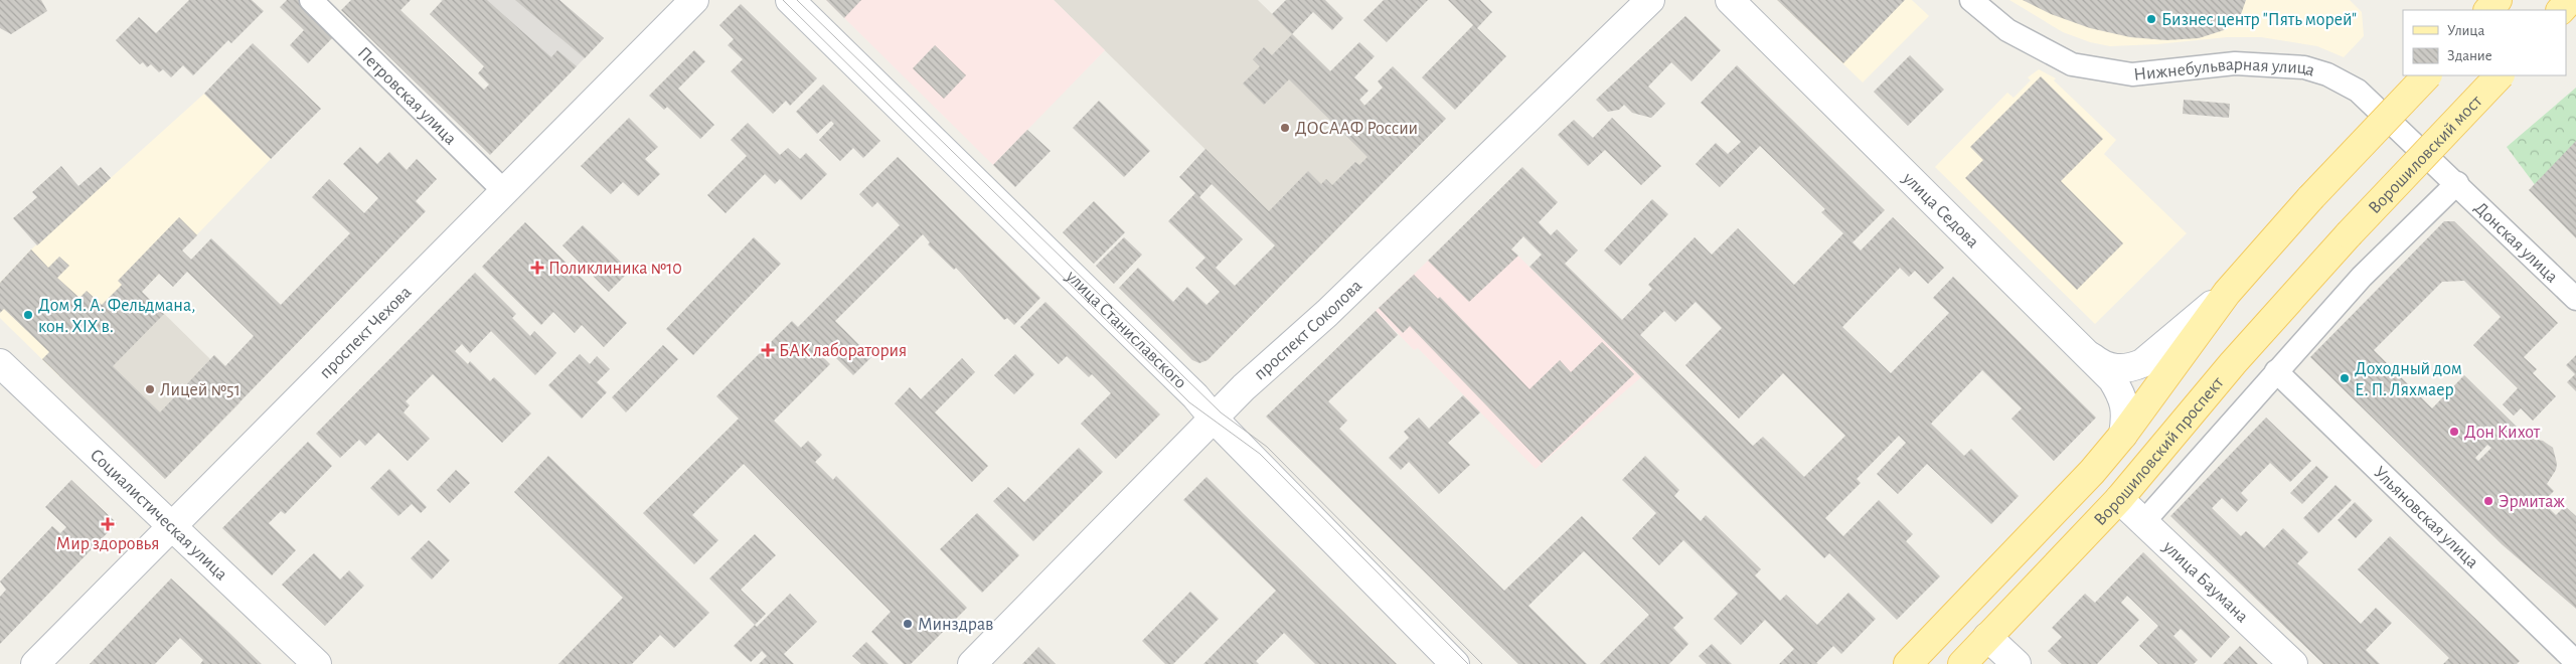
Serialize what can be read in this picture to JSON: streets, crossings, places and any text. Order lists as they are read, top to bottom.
{
  "streets": {
    "main road": ["Ворошиловский мост", "Ворошиловский проспект"],
    "street": [
      "Нижнебульварная улица",
      "Петровская улица",
      "улица Седова",
      "Донская улица",
      "улица Станиславского",
      "проспект Соколова",
      "проспект Чехова",
      "Социалистическая улица",
      "Ульяновская улица",
      "улица Баумана"
    ]
  },
  "crossings": [
    ["Нижнебульварная улица", "Донская улица"],
    ["Нижнебульварная улица", "Ворошиловский проспект"],
    ["Петровская улица", "проспект Чехова"],
    ["Ворошиловский мост", "Ворошиловский проспект"],
    ["улица Седова", "Ворошиловский проспект"],
    ["Донская улица", "Ворошиловский проспект"],
    ["улица Станиславского", "проспект Соколова"],
    ["проспект Чехова", "Социалистическая улица"],
    ["Ворошиловский проспект", "Ульяновская улица"],
    ["Ворошиловский проспект", "улица Баумана"]
  ],
  "places": {
    "other": [
      "Бизнес центр \"Пять морей\"",
      "ДОСААФ России",
      "Дом Я. А. Фельдмана, кон. ХIХ в.",
      "Доходный дом Е. П. Ляхмаер",
      "Лицей №51",
      "Дон Кихот",
      "Эрмитаж",
      "Минздрав"
    ],
    "health": ["Поликлиника №10", "БАК лаборатория", "Мир здоровья"]
  },
  "legend": ["Улица", "Здание"]
}
